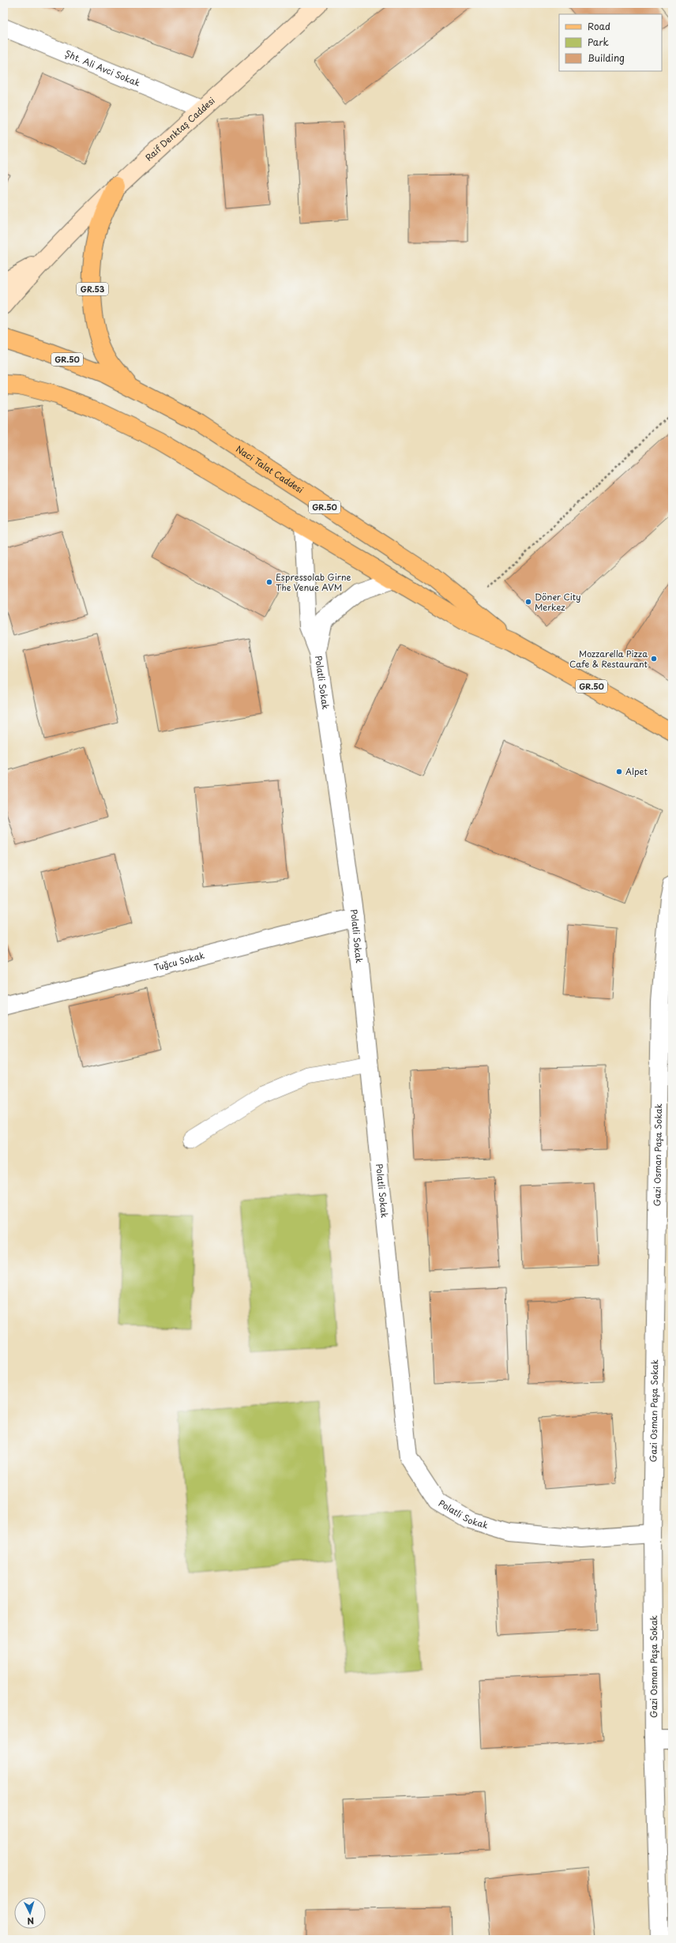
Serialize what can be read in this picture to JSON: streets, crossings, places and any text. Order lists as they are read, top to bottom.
{
  "streets": {
    "main road": ["GR.53", "GR.50", "Naci Talat Caddesi"],
    "street": [
      "Şht. Ali Avci Sokak",
      "Raif Denktaş Caddesi",
      "Polatli Sokak",
      "Tuğcu Sokak",
      "Gazi Osman Paşa Sokak"
    ]
  },
  "crossings": [
    ["Şht. Ali Avci Sokak", "Raif Denktaş Caddesi"],
    ["Raif Denktaş Caddesi", "GR.53"],
    ["GR.53", "Naci Talat Caddesi"],
    ["Naci Talat Caddesi", "Polatli Sokak"],
    ["Polatli Sokak", "Tuğcu Sokak"],
    ["Polatli Sokak", "Gazi Osman Paşa Sokak"]
  ],
  "places": [
    "Espressolab Girne The Venue AVM",
    "Döner City Merkez",
    "Mozzarella Pizza Cafe & Restaurant",
    "Alpet"
  ],
  "legend": ["Road", "Park", "Building"],
  "north": "bottom"
}
